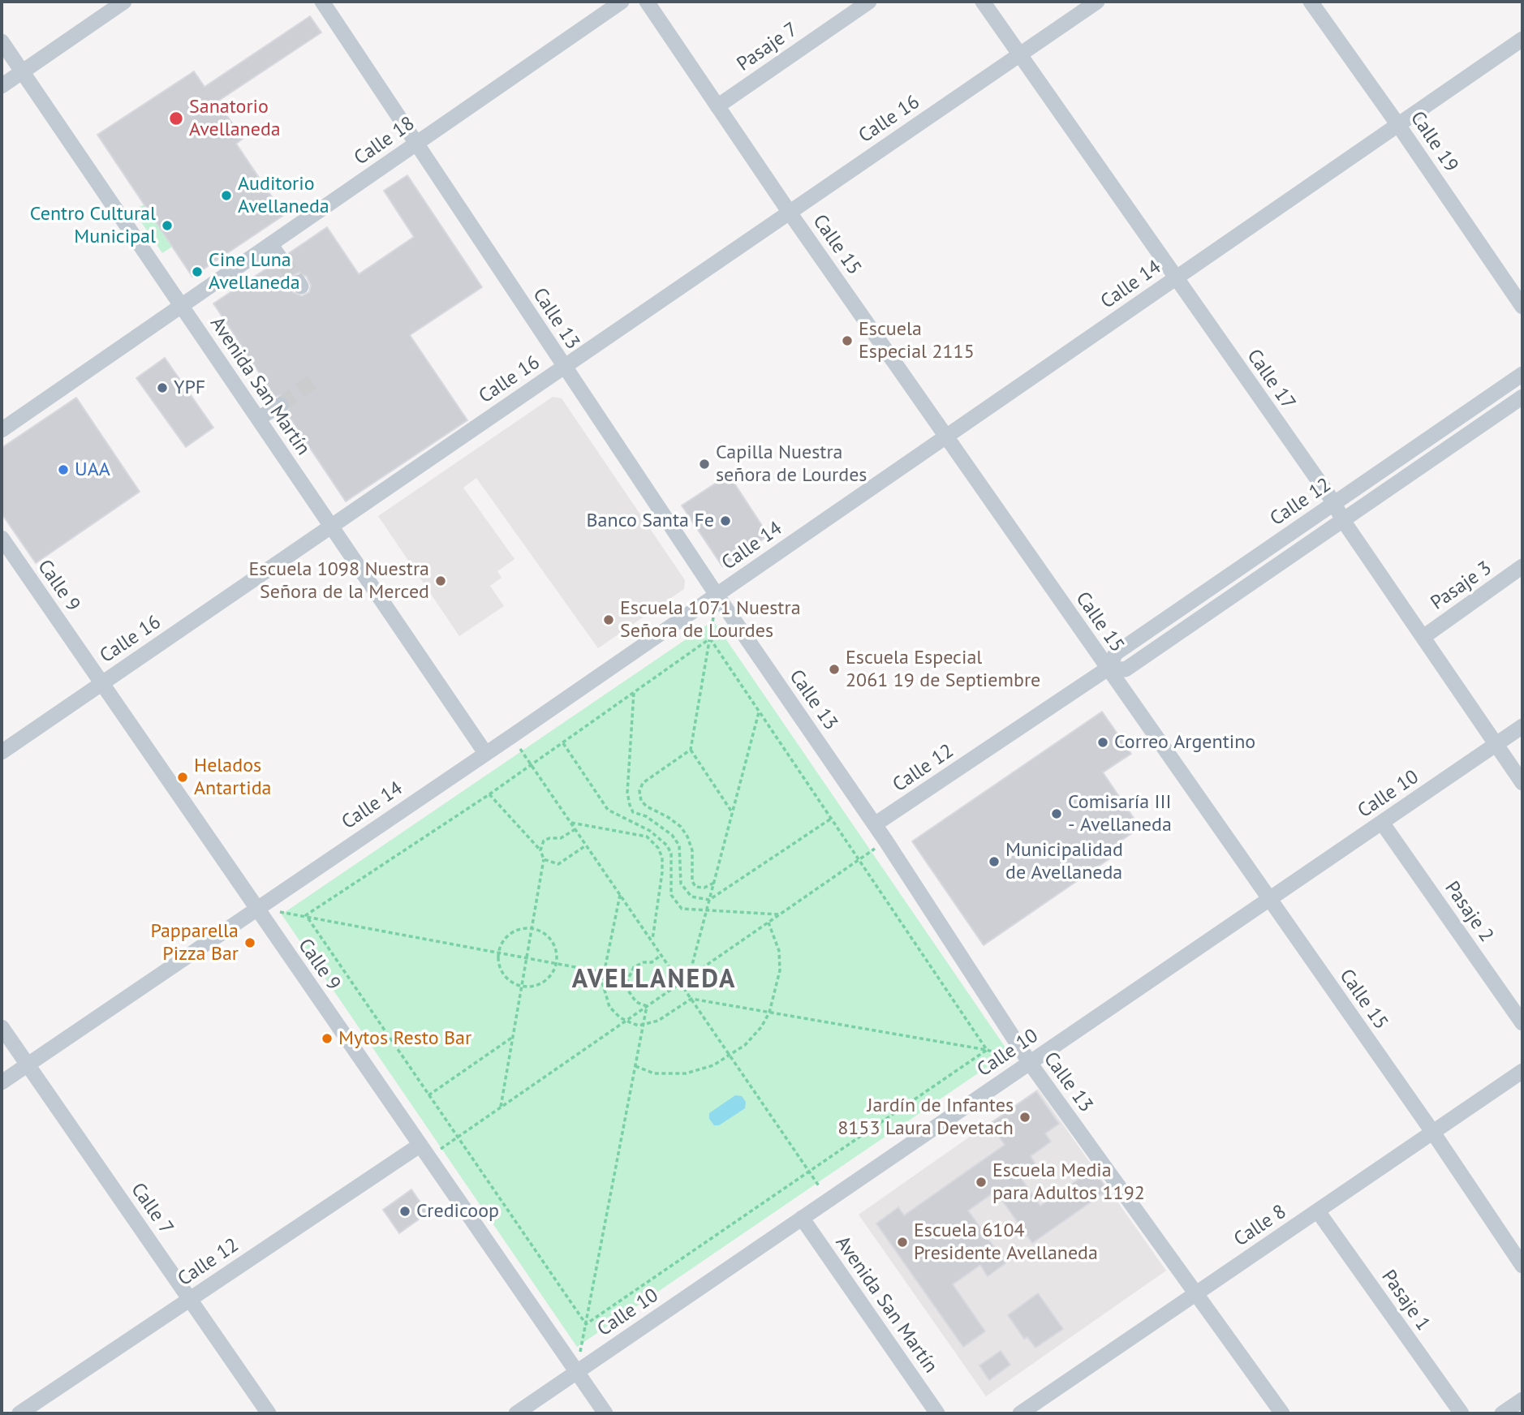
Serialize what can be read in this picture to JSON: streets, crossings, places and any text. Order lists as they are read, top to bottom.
{
  "streets": {
    "street": [
      "Pasaje 7",
      "Calle 16",
      "Calle 18",
      "Calle 19",
      "Calle 15",
      "Calle 14",
      "Calle 13",
      "Calle 17",
      "Avenida San Martín",
      "Calle 12",
      "Calle 9",
      "Pasaje 3",
      "Calle 10",
      "Pasaje 2",
      "Calle 7",
      "Calle 8",
      "Pasaje 1"
    ]
  },
  "crossings": [
    ["Pasaje 7", "Calle 15"],
    ["Calle 16", "Calle 15"],
    ["Calle 16", "Calle 13"],
    ["Calle 16", "Calle 17"],
    ["Calle 16", "Avenida San Martín"],
    ["Calle 16", "Calle 9"],
    ["Calle 18", "Calle 13"],
    ["Calle 18", "Avenida San Martín"],
    ["Calle 19", "Calle 14"],
    ["Calle 15", "Calle 14"],
    ["Calle 15", "Calle 12"],
    ["Calle 15", "Calle 10"],
    ["Calle 15", "Calle 8"],
    ["Calle 14", "Calle 13"],
    ["Calle 14", "Calle 17"],
    ["Calle 14", "Avenida San Martín"],
    ["Calle 14", "Calle 9"],
    ["Calle 14", "Calle 7"],
    ["Calle 13", "Calle 12"],
    ["Calle 13", "Calle 10"],
    ["Calle 13", "Calle 8"],
    ["Calle 17", "Calle 12"],
    ["Calle 17", "Pasaje 3"],
    ["Calle 17", "Calle 10"],
    ["Avenida San Martín", "Calle 10"],
    ["Calle 12", "Calle 9"],
    ["Calle 12", "Calle 7"],
    ["Calle 9", "Calle 10"],
    ["Calle 10", "Pasaje 2"],
    ["Calle 8", "Pasaje 1"]
  ],
  "districts": ["AVELLANEDA"],
  "places": [
    "Sanatorio Avellaneda",
    "Auditorio Avellaneda",
    "Centro Cultural Municipal",
    "Cine Luna Avellaneda",
    "Escuela Especial 2115",
    "YPF",
    "Capilla Nuestra señora de Lourdes",
    "UAA",
    "Banco Santa Fe",
    "Escuela 1098 Nuestra Señora de la Merced",
    "Escuela 1071 Nuestra Señora de Lourdes",
    "Escuela Especial 2061 19 de Septiembre",
    "Correo Argentino",
    "Helados Antartida",
    "Comisaría III - Avellaneda",
    "Municipalidad de Avellaneda",
    "Papparella Pizza Bar",
    "Mytos Resto Bar",
    "Jardín de Infantes 8153 Laura Devetach",
    "Escuela Media para Adultos 1192",
    "Credicoop",
    "Escuela 6104 Presidente Avellaneda"
  ]
}
